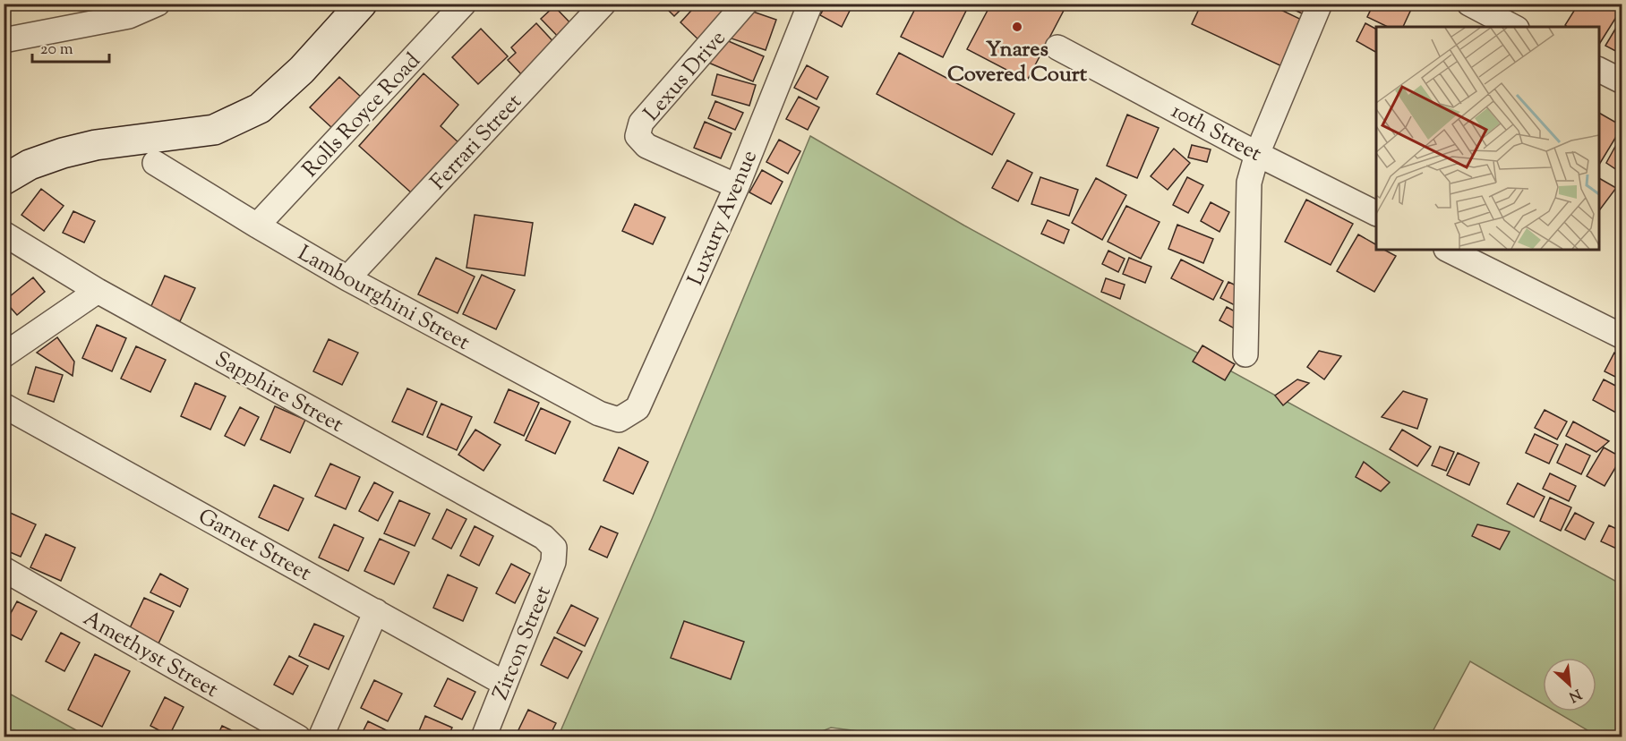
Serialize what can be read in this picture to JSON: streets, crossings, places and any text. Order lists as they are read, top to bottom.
{
  "streets": {
    "street": [
      "Lexus Drive",
      "Rolls Royce Road",
      "10th Street",
      "Ferrari Street",
      "Luxury Avenue",
      "Lambourghini Street",
      "Sapphire Street",
      "Garnet Street",
      "Zircon Street",
      "Amethyst Street"
    ]
  },
  "crossings": [
    ["Lexus Drive", "Luxury Avenue"],
    ["Rolls Royce Road", "Lambourghini Street"],
    ["Ferrari Street", "Lambourghini Street"],
    ["Luxury Avenue", "Lambourghini Street"],
    ["Sapphire Street", "Zircon Street"],
    ["Garnet Street", "Zircon Street"]
  ],
  "places": ["Ynares Covered Court"],
  "scale_bar": "20 m",
  "north": "bottom right"
}
